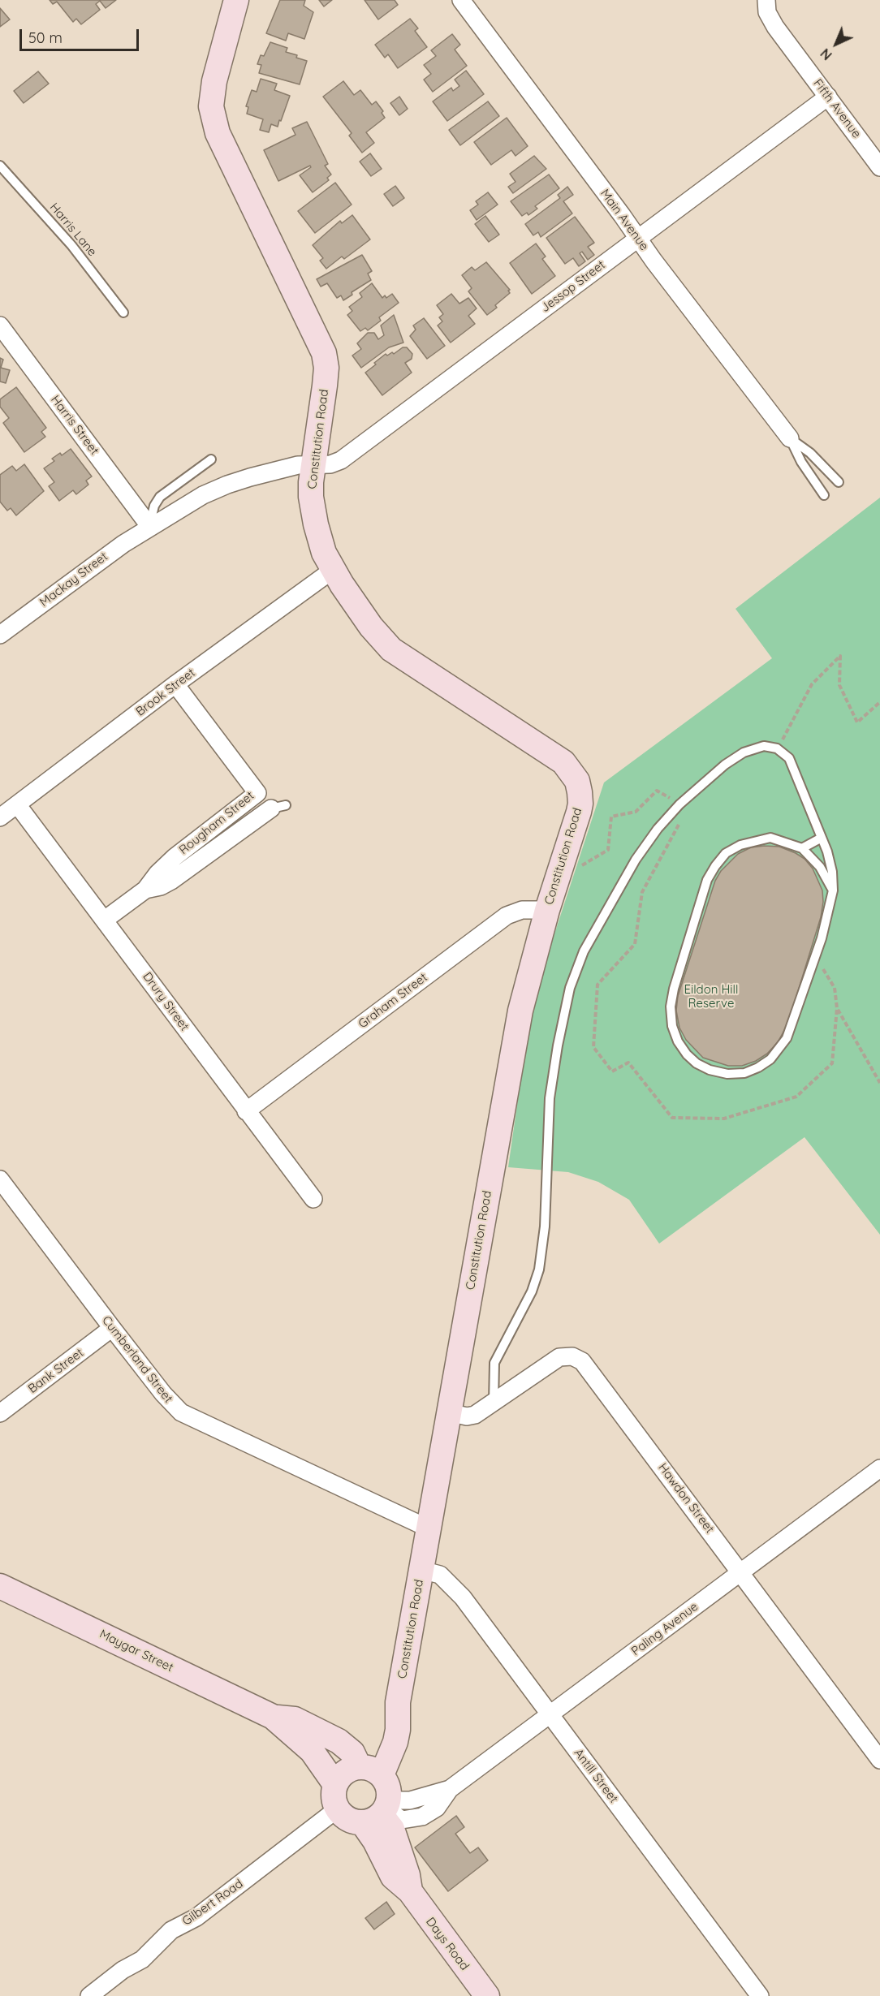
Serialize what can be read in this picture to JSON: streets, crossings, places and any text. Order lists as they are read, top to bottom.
{
  "streets": {
    "street": [
      "Fifth Avenue",
      "Main Avenue",
      "Jessop Street",
      "Harris Street",
      "Constitution Road",
      "Mackay Street",
      "Brook Street",
      "Rougham Street",
      "Graham Street",
      "Drury Street",
      "Cumberland Street",
      "Bank Street",
      "Hawdon Street",
      "Paling Avenue",
      "Maygar Street",
      "Antill Street",
      "Gilbert Road",
      "Days Road"
    ],
    "lane": ["Harris Lane"]
  },
  "crossings": [
    ["Fifth Avenue", "Jessop Street"],
    ["Main Avenue", "Jessop Street"],
    ["Jessop Street", "Constitution Road"],
    ["Jessop Street", "Mackay Street"],
    ["Harris Street", "Mackay Street"],
    ["Constitution Road", "Mackay Street"],
    ["Constitution Road", "Brook Street"],
    ["Constitution Road", "Graham Street"],
    ["Constitution Road", "Cumberland Street"],
    ["Constitution Road", "Hawdon Street"],
    ["Constitution Road", "Paling Avenue"],
    ["Constitution Road", "Maygar Street"],
    ["Constitution Road", "Antill Street"],
    ["Constitution Road", "Gilbert Road"],
    ["Constitution Road", "Days Road"],
    ["Brook Street", "Rougham Street"],
    ["Brook Street", "Drury Street"],
    ["Rougham Street", "Drury Street"],
    ["Graham Street", "Drury Street"],
    ["Cumberland Street", "Bank Street"],
    ["Hawdon Street", "Paling Avenue"],
    ["Paling Avenue", "Maygar Street"],
    ["Paling Avenue", "Antill Street"],
    ["Paling Avenue", "Gilbert Road"],
    ["Paling Avenue", "Days Road"],
    ["Maygar Street", "Gilbert Road"],
    ["Maygar Street", "Days Road"],
    ["Gilbert Road", "Days Road"]
  ],
  "parks": ["Eildon Hill Reserve"],
  "scale_bar": "50 m",
  "north": "bottom left"
}
